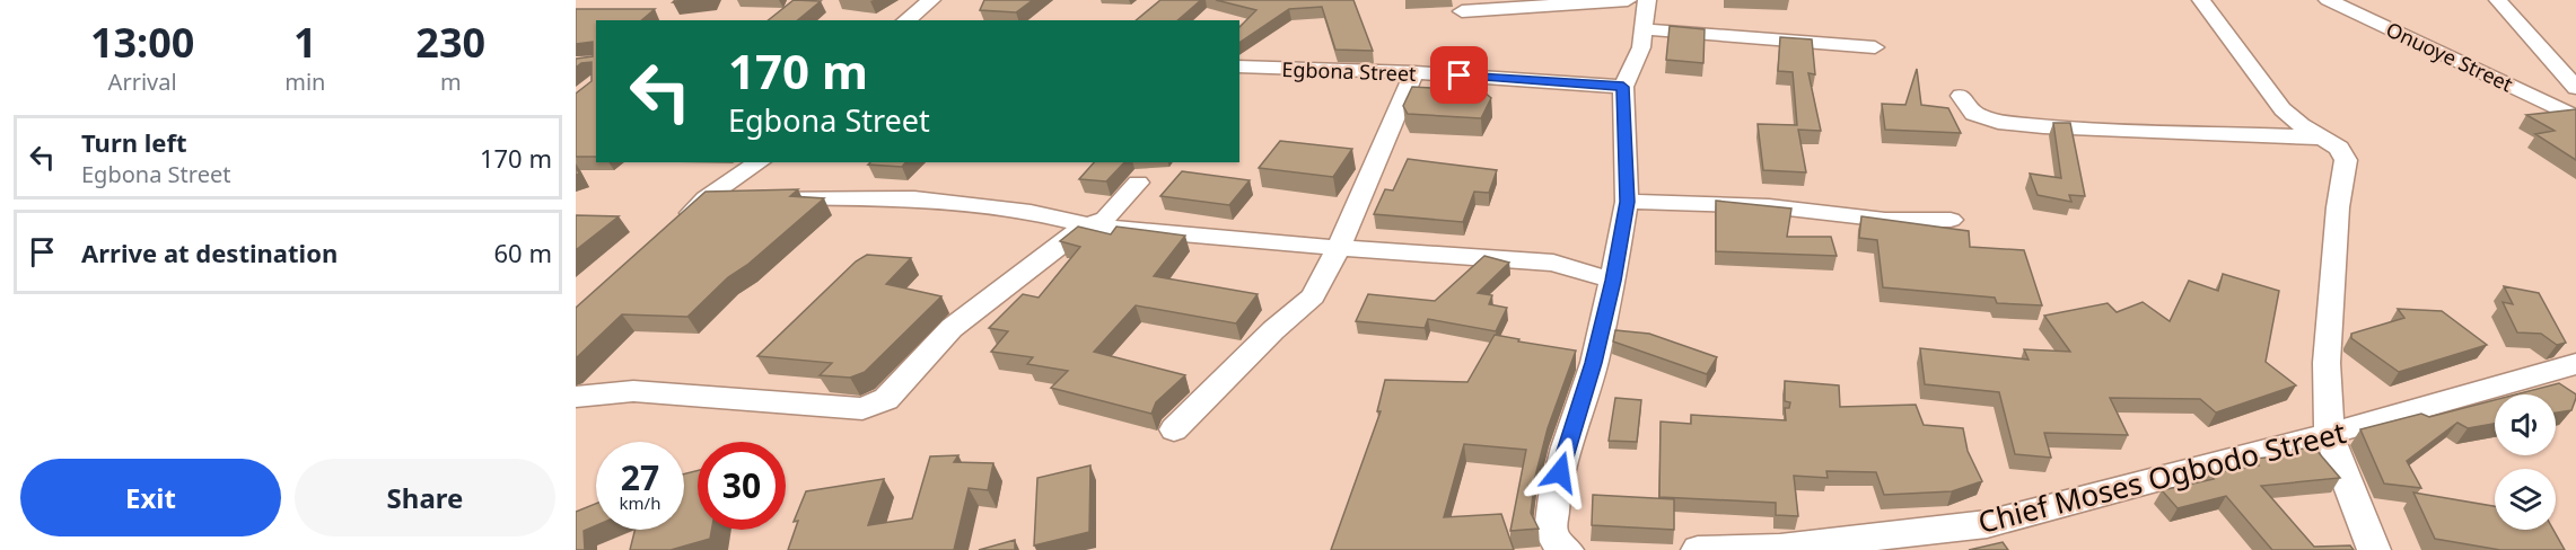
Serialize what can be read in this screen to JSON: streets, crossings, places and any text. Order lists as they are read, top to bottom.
{
  "streets": {
    "street": ["Onuoye Street", "Egbona Street", "Chief Moses Ogbodo Street"]
  },
  "page": {
    "eta": [
      "13:00",
      "Arrival",
      "1",
      "min",
      "230",
      "m"
    ],
    "turn": ["170 m", "Egbona Street"],
    "list": [
      {
        "name": "Turn left",
        "note": "Egbona Street",
        "value": "170 m"
      },
      {
        "name": "Arrive at destination",
        "value": "60 m"
      }
    ],
    "speed": "27 km/h",
    "limit": "30",
    "buttons": ["Exit", "Share"]
  }
}
